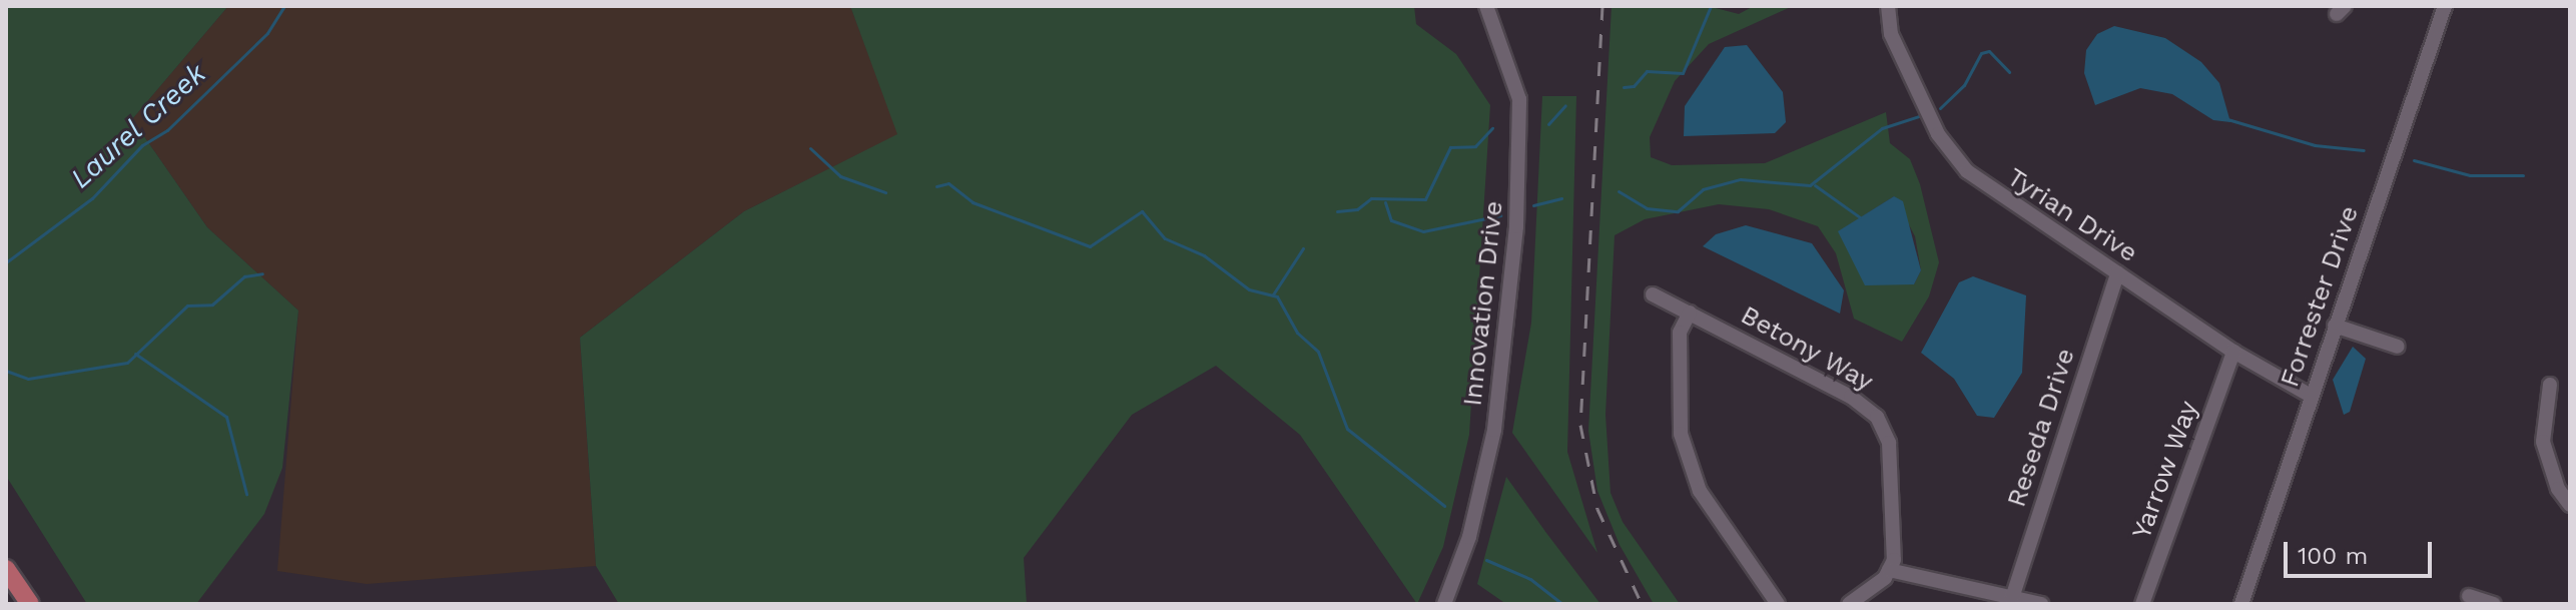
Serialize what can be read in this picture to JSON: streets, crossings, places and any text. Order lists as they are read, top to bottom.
{
  "streets": {
    "street": [
      "Tyrian Drive",
      "Forrester Drive",
      "Innovation Drive",
      "Betony Way",
      "Reseda Drive",
      "Yarrow Way"
    ]
  },
  "crossings": [
    ["Tyrian Drive", "Forrester Drive"],
    ["Tyrian Drive", "Reseda Drive"],
    ["Tyrian Drive", "Yarrow Way"]
  ],
  "water": ["Laurel Creek"],
  "scale_bar": "100 m"
}
